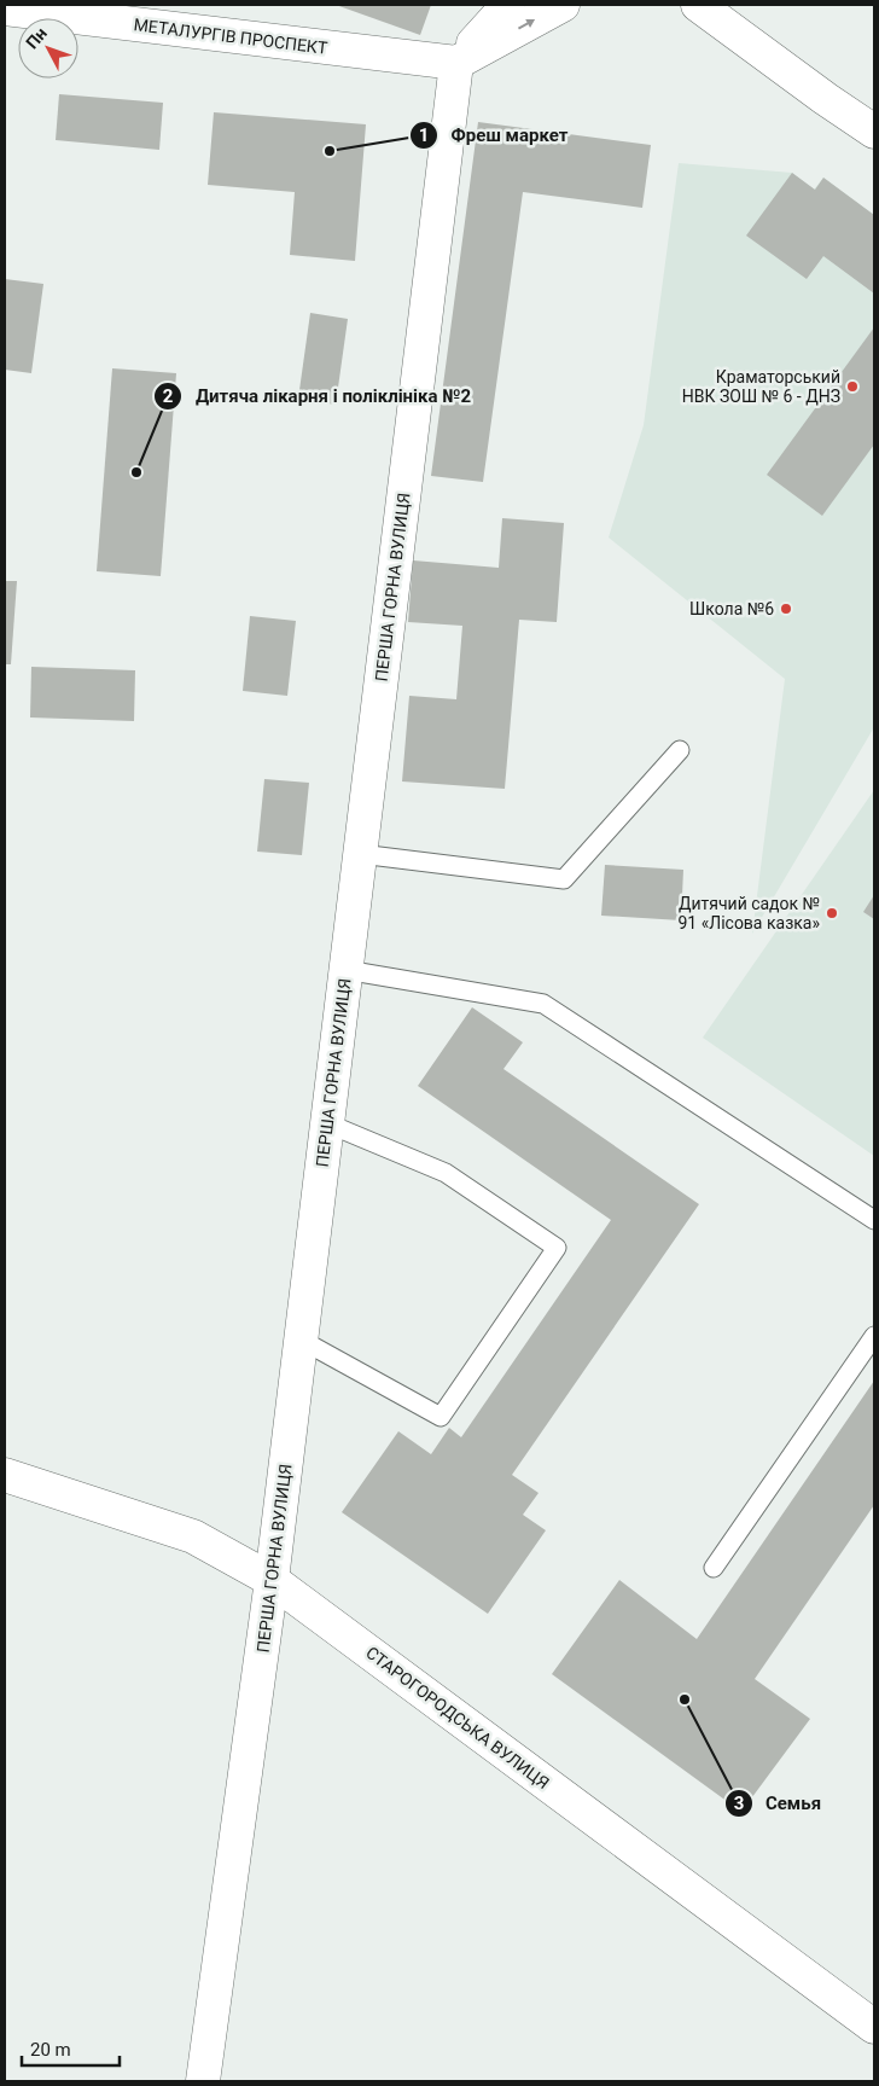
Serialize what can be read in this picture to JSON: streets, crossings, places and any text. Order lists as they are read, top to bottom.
{
  "streets": {
    "street": ["МЕТАЛУРГІВ ПРОСПЕКТ", "ПЕРША ГОРНА ВУЛИЦЯ", "СТАРОГОРОДСЬКА ВУЛИЦЯ"]
  },
  "crossings": [
    ["МЕТАЛУРГІВ ПРОСПЕКТ", "ПЕРША ГОРНА ВУЛИЦЯ"],
    ["ПЕРША ГОРНА ВУЛИЦЯ", "СТАРОГОРОДСЬКА ВУЛИЦЯ"]
  ],
  "places": [
    "Фреш маркет",
    "Краматорський НВК ЗОШ № 6 - ДНЗ",
    "Дитяча лікарня і поліклініка №2",
    "Школа №6",
    "Дитячий садок № 91 «Лісова казка»",
    "Семья"
  ],
  "scale_bar": "20 m",
  "north": "top left"
}
